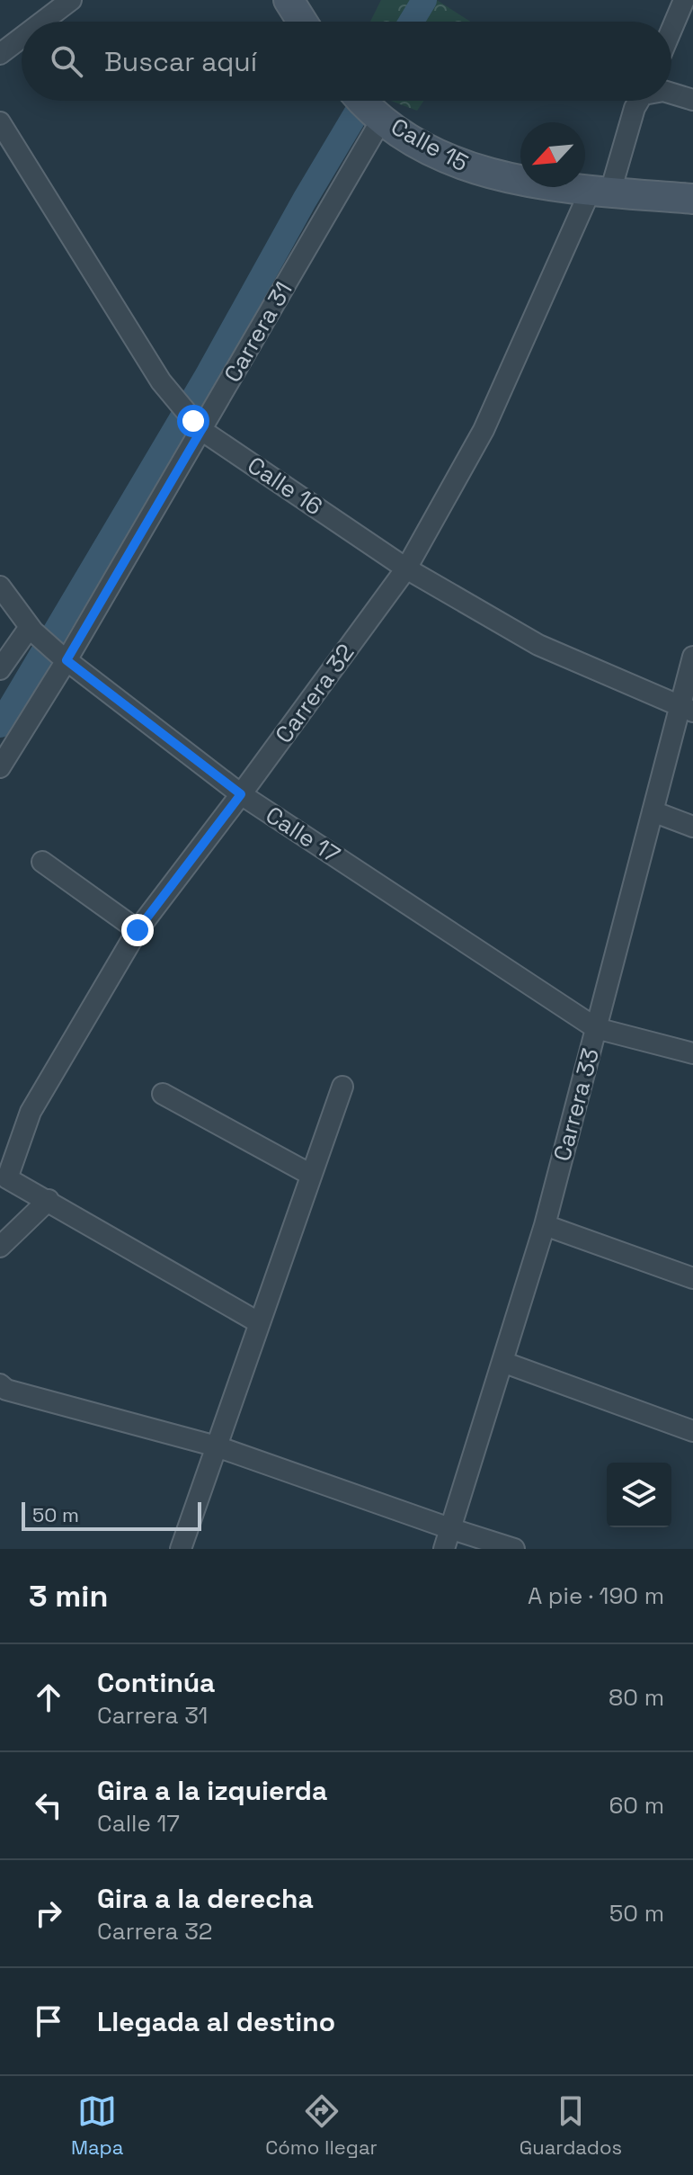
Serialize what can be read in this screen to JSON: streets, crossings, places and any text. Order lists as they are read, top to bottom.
{
  "streets": {
    "street": [
      "Calle 15",
      "Carrera 31",
      "Calle 16",
      "Carrera 32",
      "Calle 17",
      "Carrera 33"
    ]
  },
  "crossings": [
    ["Calle 15", "Carrera 31"],
    ["Calle 15", "Carrera 32"],
    ["Carrera 31", "Calle 16"],
    ["Carrera 31", "Calle 17"],
    ["Calle 16", "Carrera 32"],
    ["Calle 16", "Carrera 33"],
    ["Carrera 32", "Calle 17"],
    ["Calle 17", "Carrera 33"]
  ],
  "scale_bar": "50 m",
  "north": "bottom left",
  "page": {
    "search": "Buscar aquí",
    "scale": "50 m",
    "heading": ["3 min", "A pie · 190 m"],
    "list": [
      ["Continúa", "Carrera 31", "80 m"],
      ["Gira a la izquierda", "Calle 17", "60 m"],
      ["Gira a la derecha", "Carrera 32", "50 m"],
      "Llegada al destino"
    ],
    "nav": ["Mapa", "Cómo llegar", "Guardados"]
  }
}
